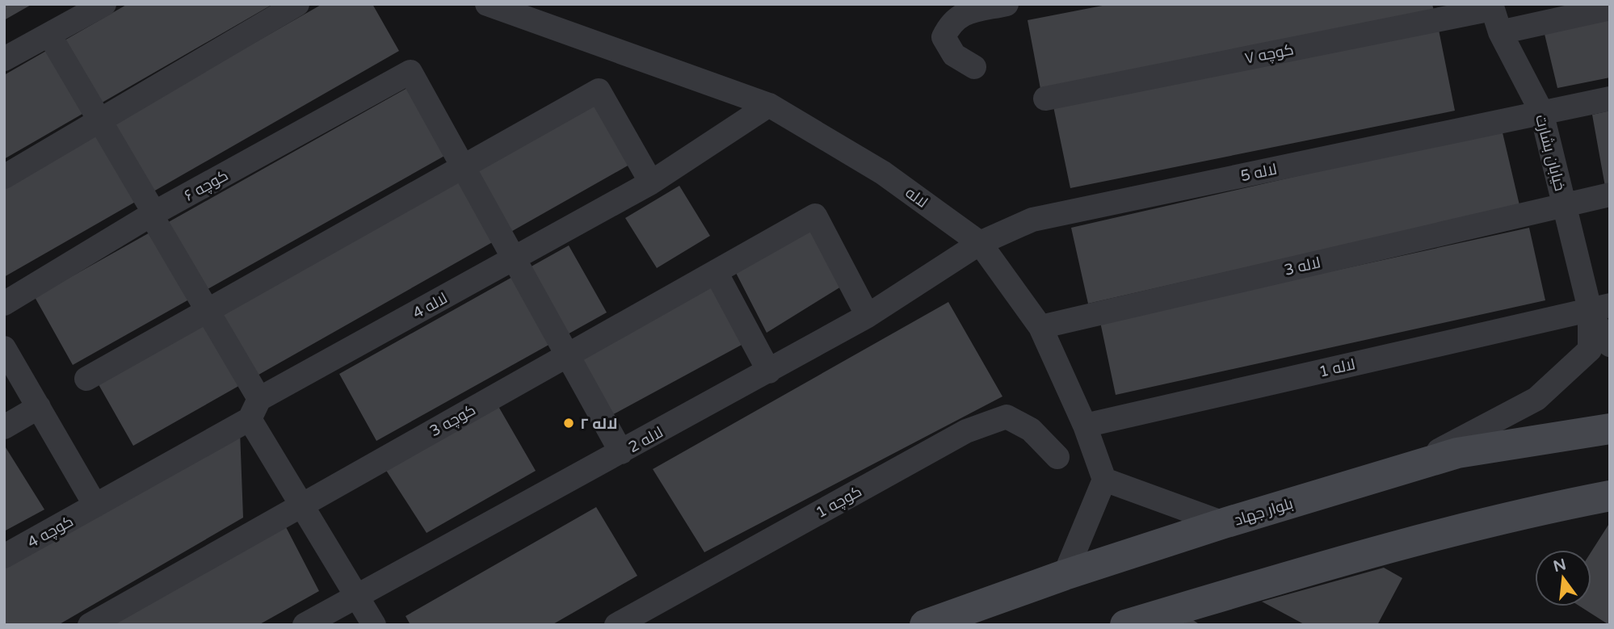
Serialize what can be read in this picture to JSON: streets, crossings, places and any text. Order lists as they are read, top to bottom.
{
  "streets": {
    "main road": ["بلوار جهاد"],
    "street": [
      "کوچه ۷",
      "خیابان بشارت",
      "لاله 5",
      "کوچه ۶",
      "لاله",
      "لاله 3",
      "لاله 4",
      "لاله 1",
      "کوچه 3",
      "لاله 2",
      "کوچه 1",
      "کوچه 4"
    ]
  },
  "crossings": [
    ["کوچه ۷", "خیابان بشارت"],
    ["خیابان بشارت", "لاله 5"],
    ["خیابان بشارت", "لاله 3"],
    ["خیابان بشارت", "لاله 1"],
    ["خیابان بشارت", "بلوار جهاد"],
    ["لاله 5", "لاله"],
    ["لاله 5", "لاله 2"],
    ["لاله", "لاله 3"],
    ["لاله", "لاله 4"],
    ["لاله", "لاله 1"],
    ["لاله", "لاله 2"],
    ["لاله 4", "کوچه 4"],
    ["کوچه 3", "لاله 2"]
  ],
  "places": ["لاله ۲"],
  "north": "top"
}
